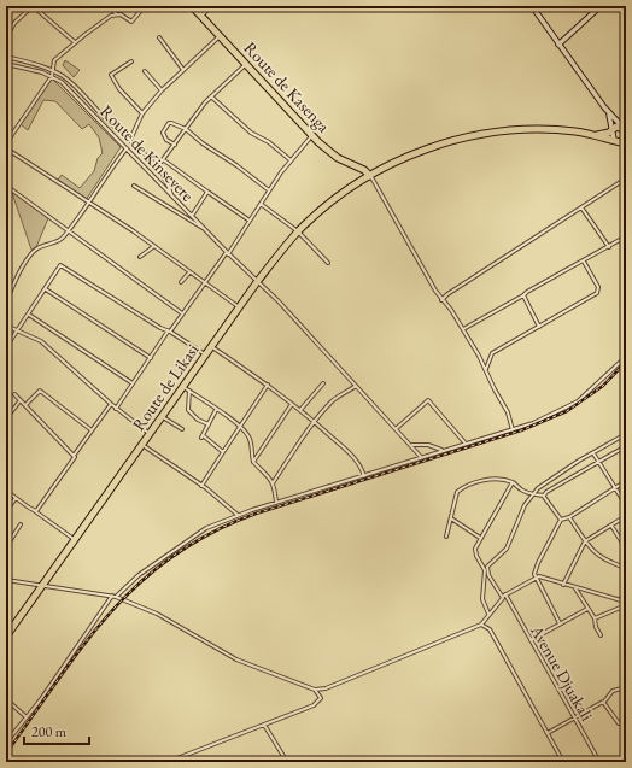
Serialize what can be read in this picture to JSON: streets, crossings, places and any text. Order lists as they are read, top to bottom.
{
  "streets": {
    "highway": ["Route de Kasenga", "Route de Likasi"],
    "street": ["Route de Kinsevere", "Avenue Djuakali"]
  },
  "crossings": [
    ["Route de Kasenga", "Route de Likasi"],
    ["Route de Kinsevere", "Route de Likasi"]
  ],
  "scale_bar": "200 m"
}
